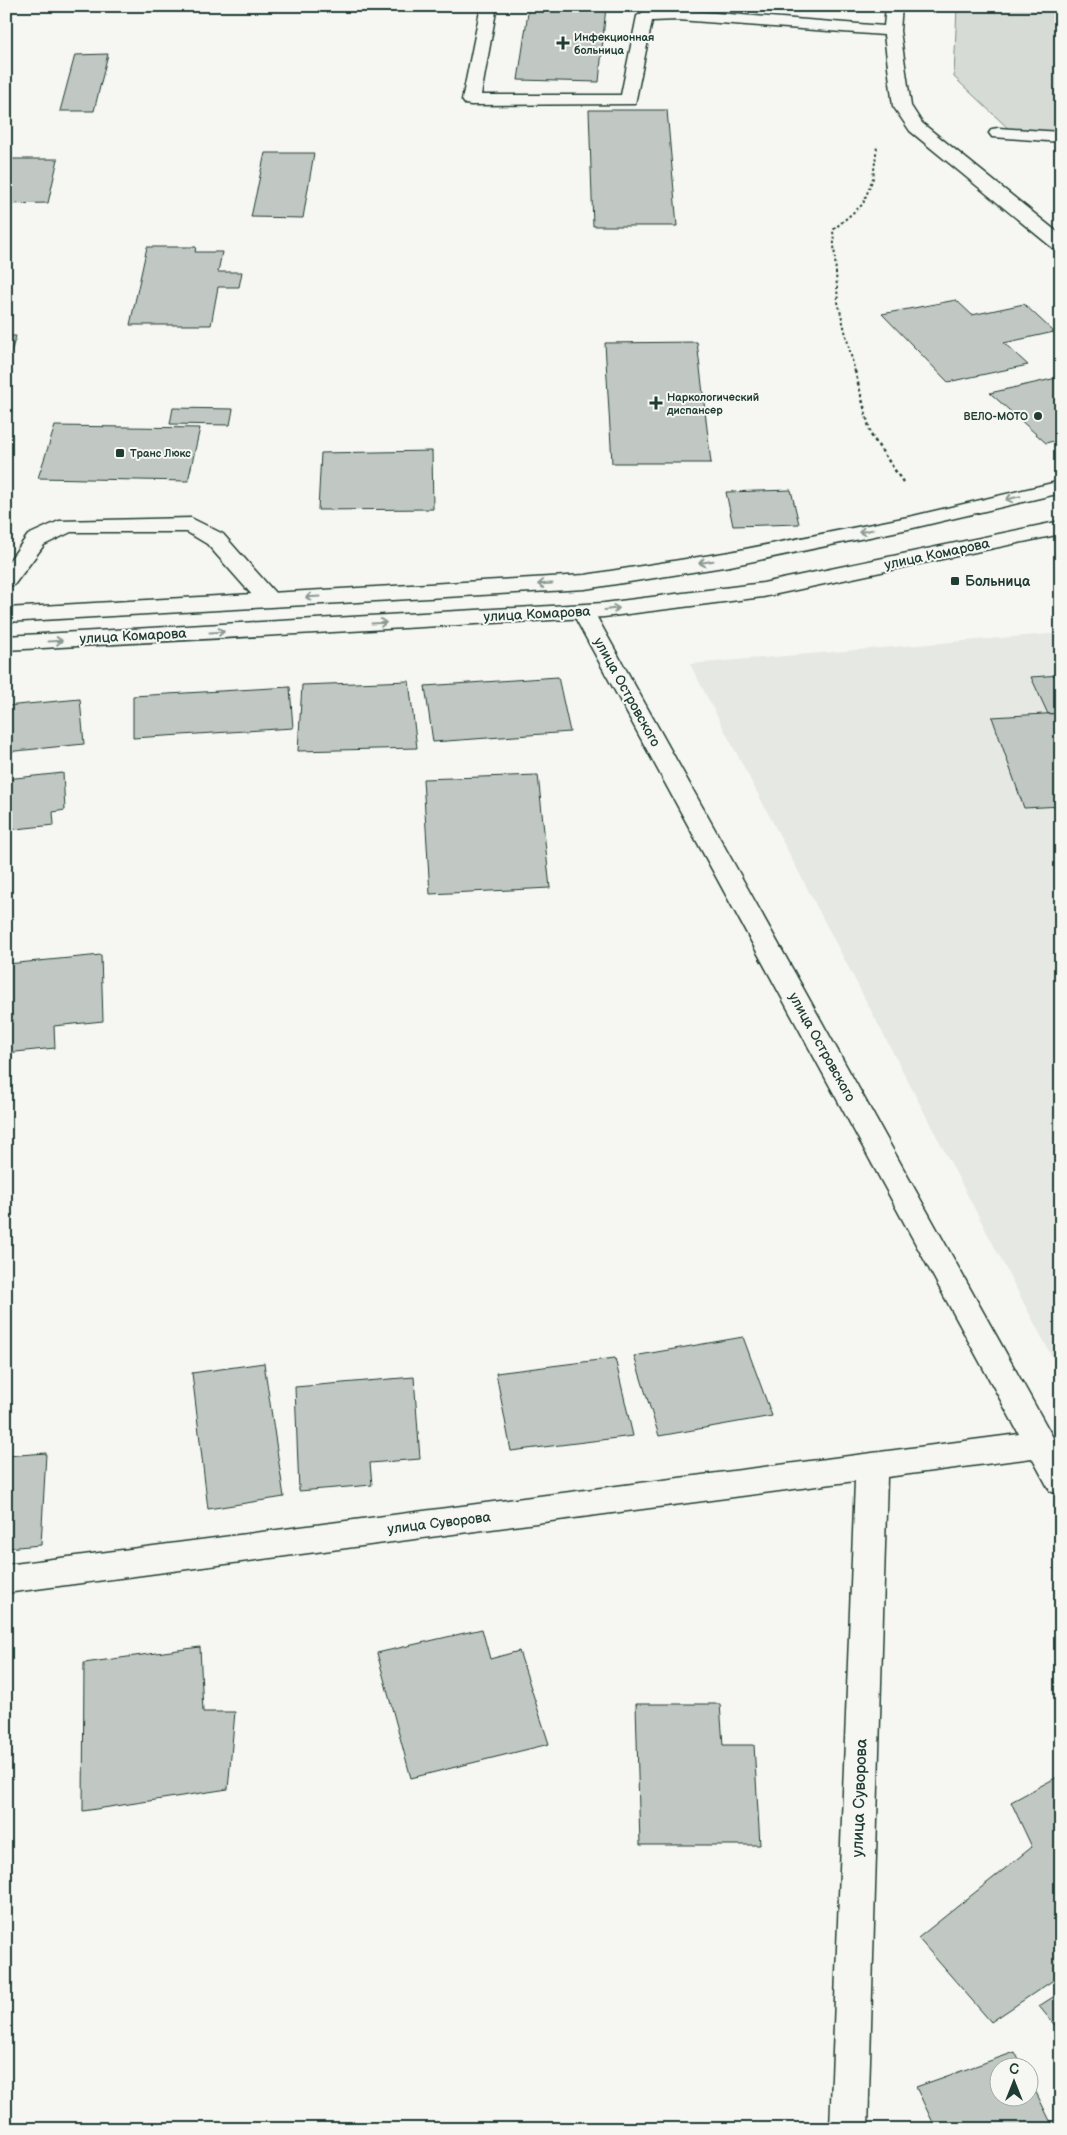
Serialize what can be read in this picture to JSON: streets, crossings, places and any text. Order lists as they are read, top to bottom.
{
  "streets": {
    "street": ["улица Комарова", "улица Островского", "улица Суворова"]
  },
  "crossings": [
    ["улица Комарова", "улица Островского"],
    ["улица Островского", "улица Суворова"]
  ],
  "places": {
    "health": ["Инфекционная больница", "Наркологический диспансер"],
    "other": ["ВЕЛО-МОТО"],
    "transit": ["Транс Люкс", "Больница"]
  },
  "north": "top"
}
